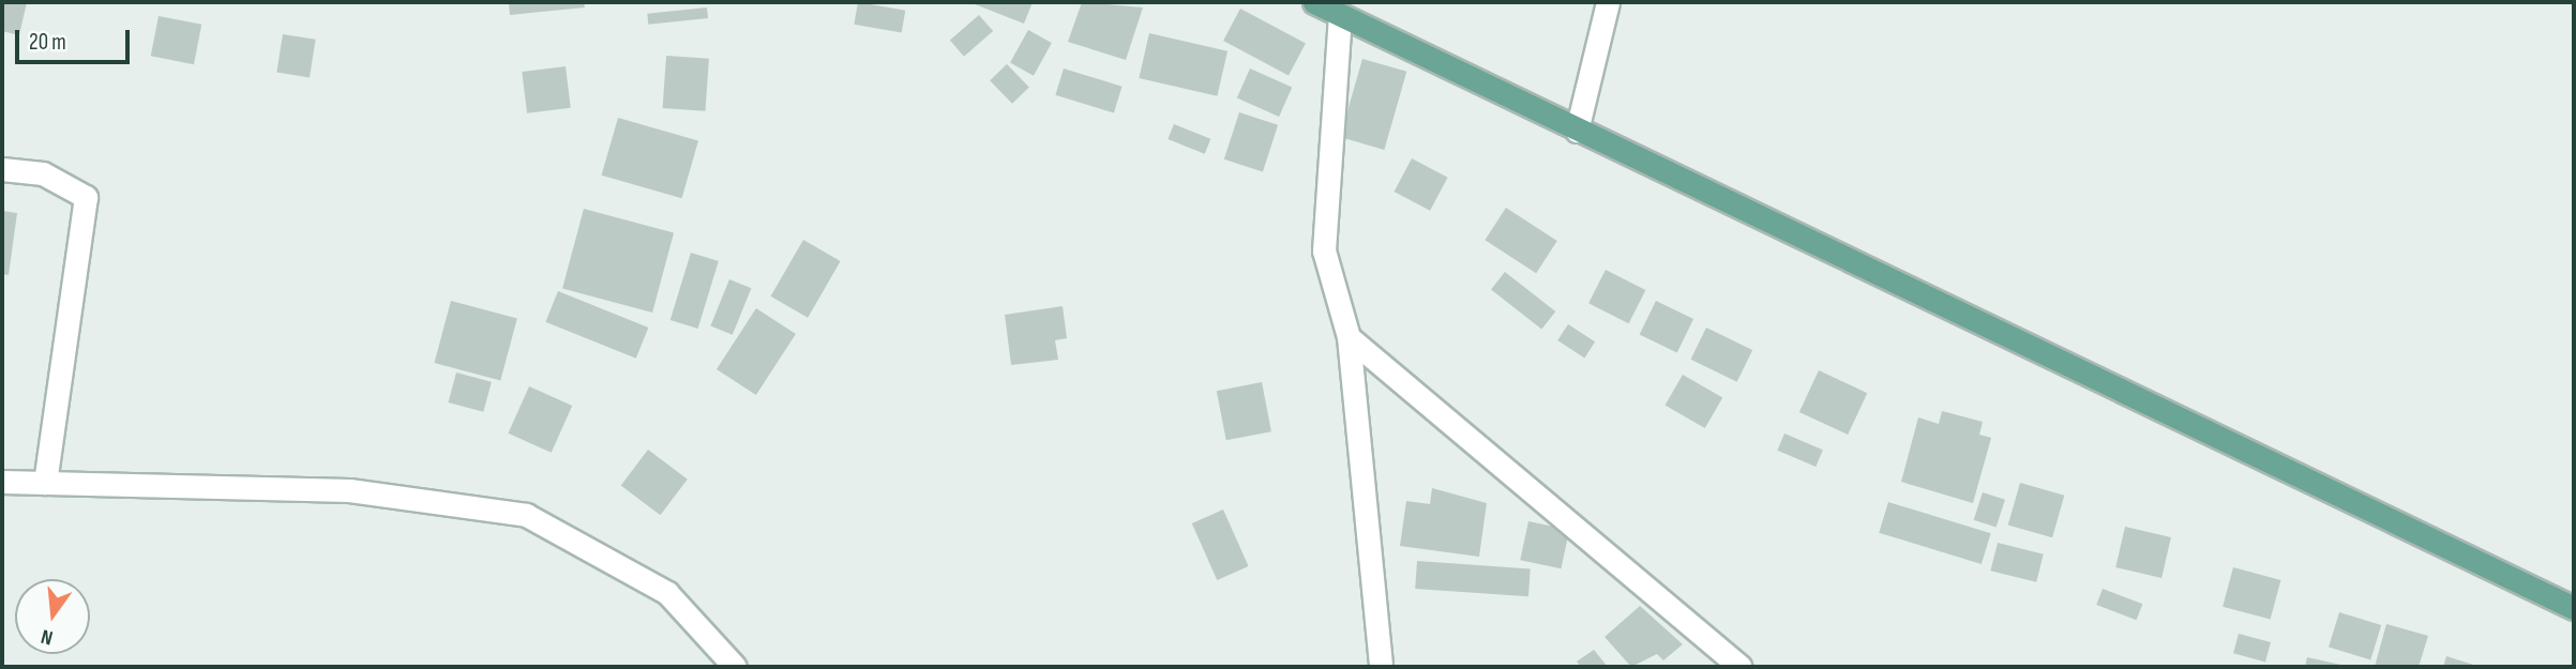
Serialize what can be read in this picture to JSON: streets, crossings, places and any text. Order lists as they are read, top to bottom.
{
  "scale_bar": "20 m",
  "north": "bottom"
}
